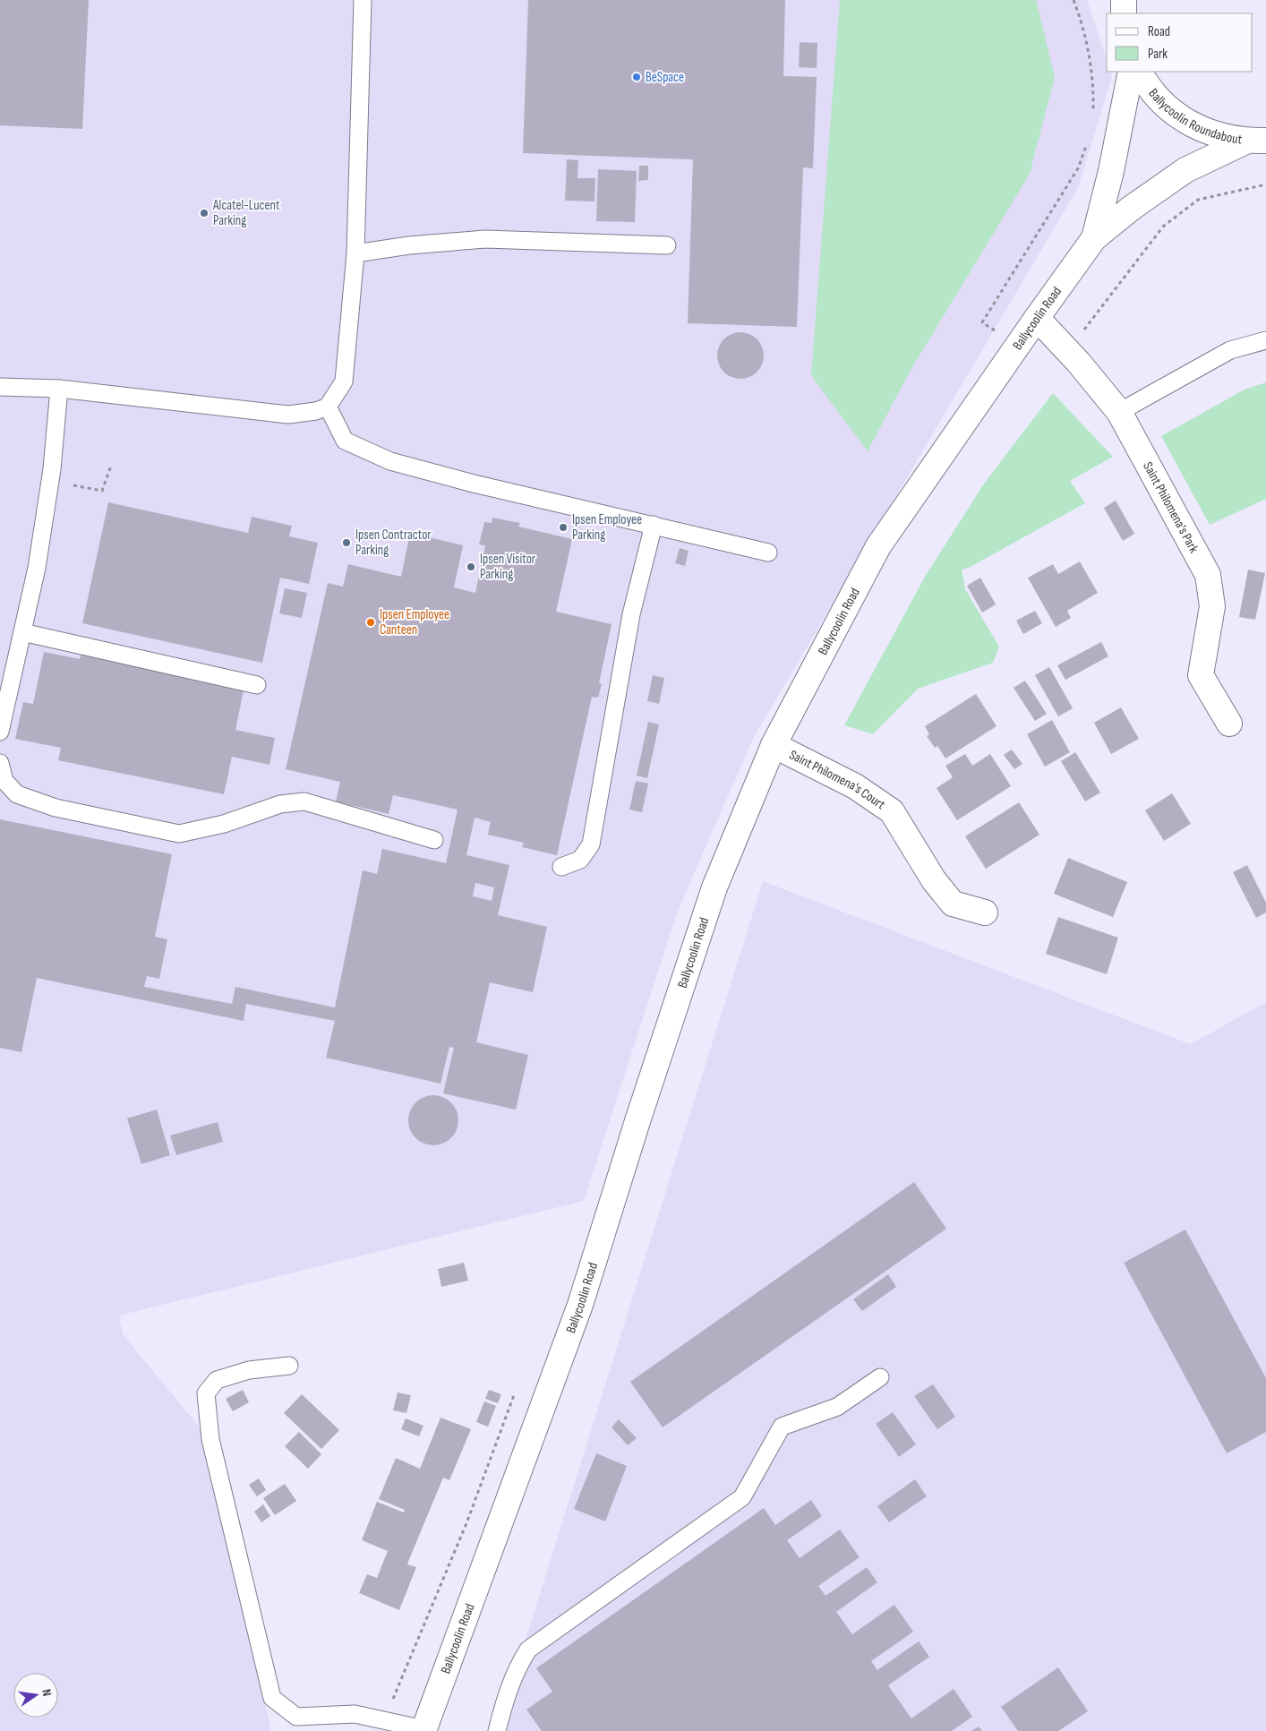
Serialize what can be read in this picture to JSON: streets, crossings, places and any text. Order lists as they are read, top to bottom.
{
  "streets": {
    "main road": [
      "Ballycoolin Roundabout",
      "Ballycoolin Road",
      "Saint Philomena's Park",
      "Saint Philomena's Court"
    ]
  },
  "crossings": [
    ["Ballycoolin Roundabout", "Ballycoolin Road"],
    ["Ballycoolin Road", "Saint Philomena's Park"],
    ["Ballycoolin Road", "Saint Philomena's Court"]
  ],
  "places": [
    "BeSpace",
    "Alcatel-Lucent Parking",
    "Ipsen Employee Parking",
    "Ipsen Contractor Parking",
    "Ipsen Visitor Parking",
    "Ipsen Employee Canteen"
  ],
  "legend": ["Road", "Park"],
  "north": "right"
}
